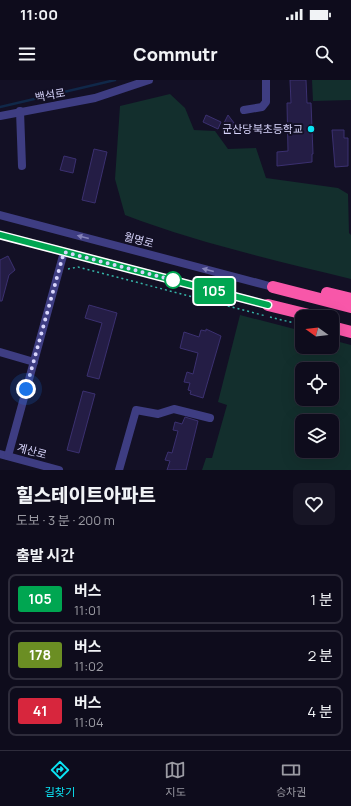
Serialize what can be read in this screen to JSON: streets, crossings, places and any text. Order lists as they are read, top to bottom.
{
  "streets": {
    "street": ["백석로", "월명로", "계산로"]
  },
  "places": ["군산당북초등학교"],
  "lines": ["bus line 105"],
  "north": "left",
  "page": {
    "status": "11:00",
    "header": "Commutr",
    "on_map": "105",
    "heading": [
      ["힐스테이트아파트", "도보 · 3 분 · 200 m"],
      "출발 시간"
    ],
    "list": [
      {
        "mark": "105",
        "name": "버스",
        "note": "11:01",
        "value": "1 분"
      },
      {
        "mark": "178",
        "name": "버스",
        "note": "11:02",
        "value": "2 분"
      },
      {
        "mark": "41",
        "name": "버스",
        "note": "11:04",
        "value": "4 분"
      }
    ],
    "tabs": ["길찾기", "지도", "승차권"]
  }
}
